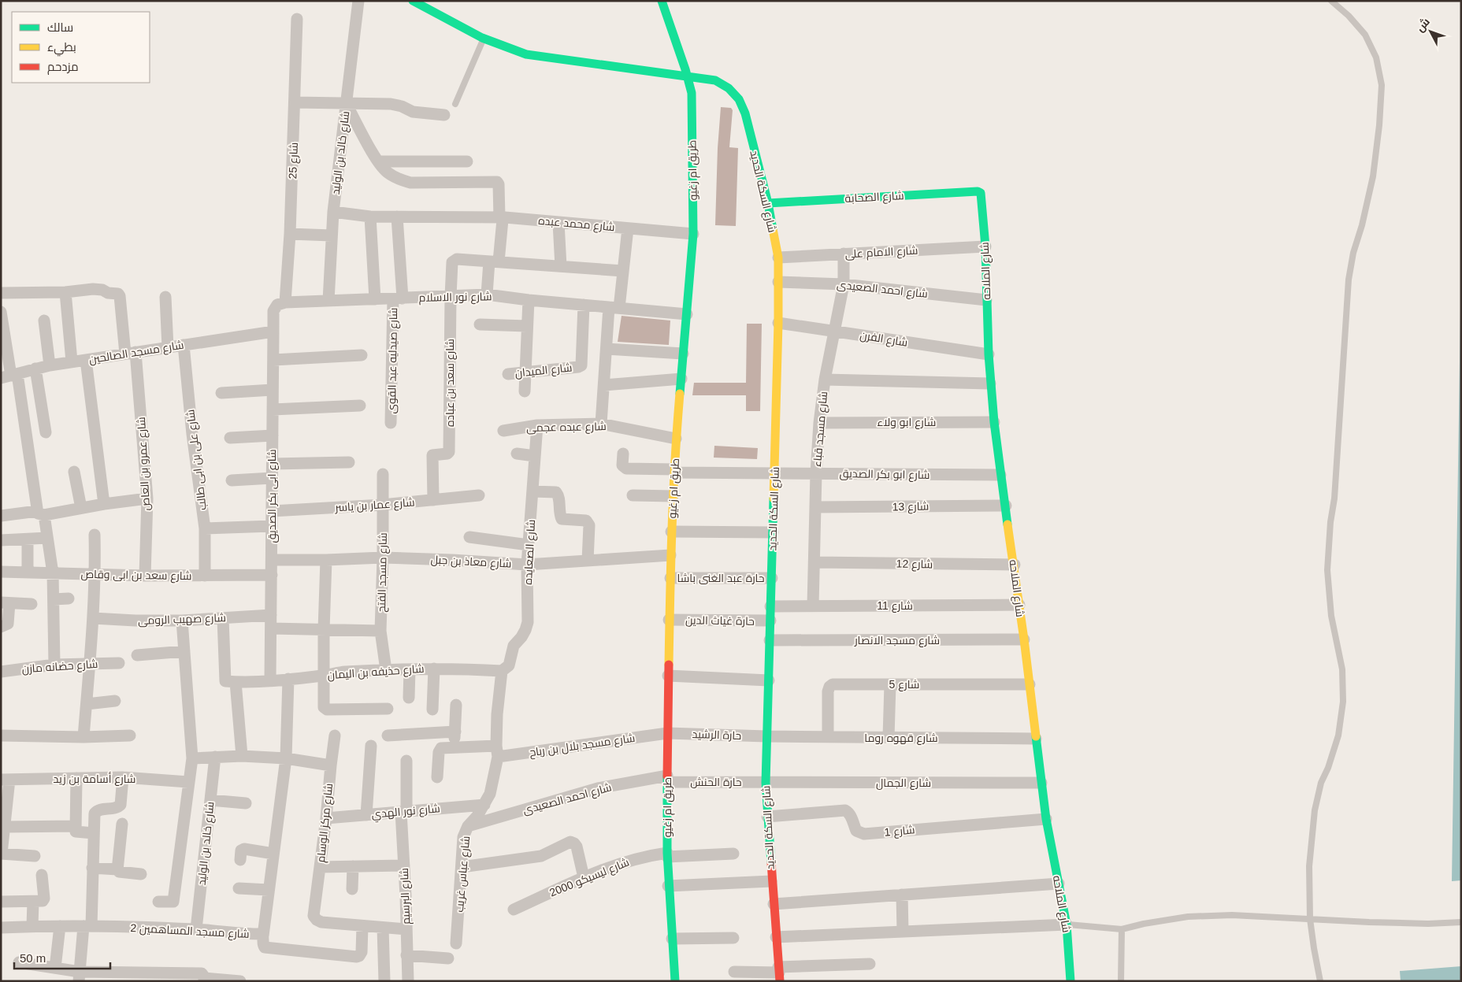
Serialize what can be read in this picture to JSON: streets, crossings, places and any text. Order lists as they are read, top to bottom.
{
  "streets": {
    "street": [
      "شارع خالد بن الوليد",
      "شارع 25",
      "طريق ام زغيو",
      "شارع السكة الحديد",
      "شارع الصحابة",
      "شارع محمد عبده",
      "شارع الامام على",
      "شارع الملاحه",
      "شارع احمد الصعيدى",
      "شارع نور الاسلام",
      "شارع الفرن",
      "شارع مسجد الصالحين",
      "شارع صيدليه عبد القوى",
      "شارع الميدان",
      "شارع سعد بن عباده",
      "شارع ابو ولاء",
      "شارع عبده عجمى",
      "شارع مسجد قباء",
      "شارع على بن ابى طالب",
      "شارع عمرو بن العاص",
      "شارع ابو بكر الصديق",
      "شارع ابى بكر الصديق",
      "شارع عمار بن ياسر",
      "شارع 13",
      "شارع الصعايده",
      "شارع معاذ بن جبل",
      "شارع 12",
      "شارع مسجد الفتح",
      "شارع سعد بن ابى وقاص",
      "حارة عبد الغنى باشا",
      "شارع 11",
      "شارع صهيب الرومى",
      "حارة غياث الدين",
      "شارع مسجد الانصار",
      "شارع حضانه مازن",
      "شارع حذيفه بن اليمان",
      "شارع 5",
      "حارة الرشيد",
      "شارع قهوه روما",
      "شارع مسجد بلال بن رباح",
      "شارع أسامة بن زيد",
      "حارة الحنش",
      "شارع الجمال",
      "شارع نور الهدي",
      "شارع مركز الوسام",
      "شارع 1",
      "شارع عباس غريب",
      "شارع ليسيكو 2000",
      "شارع البرسيم",
      "شارع مسجد المساهمين 2"
    ]
  },
  "crossings": [
    ["شارع خالد بن الوليد", "شارع محمد عبده"],
    ["شارع خالد بن الوليد", "شارع نور الاسلام"],
    ["شارع خالد بن الوليد", "شارع مسجد المساهمين 2"],
    ["شارع 25", "شارع نور الاسلام"],
    ["شارع 25", "شارع ابى بكر الصديق"],
    ["طريق ام زغيو", "شارع السكة الحديد"],
    ["طريق ام زغيو", "شارع محمد عبده"],
    ["طريق ام زغيو", "شارع احمد الصعيدى"],
    ["طريق ام زغيو", "شارع نور الاسلام"],
    ["طريق ام زغيو", "شارع عبده عجمى"],
    ["طريق ام زغيو", "شارع ابو بكر الصديق"],
    ["طريق ام زغيو", "شارع معاذ بن جبل"],
    ["طريق ام زغيو", "حارة عبد الغنى باشا"],
    ["طريق ام زغيو", "حارة غياث الدين"],
    ["طريق ام زغيو", "حارة الرشيد"],
    ["طريق ام زغيو", "شارع مسجد بلال بن رباح"],
    ["طريق ام زغيو", "حارة الحنش"],
    ["طريق ام زغيو", "شارع ليسيكو 2000"],
    ["شارع السكة الحديد", "شارع الصحابة"],
    ["شارع السكة الحديد", "شارع الامام على"],
    ["شارع السكة الحديد", "شارع احمد الصعيدى"],
    ["شارع السكة الحديد", "شارع الفرن"],
    ["شارع السكة الحديد", "شارع ابو بكر الصديق"],
    ["شارع السكة الحديد", "حارة عبد الغنى باشا"],
    ["شارع السكة الحديد", "شارع 11"],
    ["شارع السكة الحديد", "حارة غياث الدين"],
    ["شارع السكة الحديد", "شارع مسجد الانصار"],
    ["شارع السكة الحديد", "حارة الرشيد"],
    ["شارع السكة الحديد", "شارع قهوه روما"],
    ["شارع السكة الحديد", "حارة الحنش"],
    ["شارع السكة الحديد", "شارع الجمال"],
    ["شارع السكة الحديد", "شارع 1"],
    ["شارع الصحابة", "شارع الملاحه"],
    ["شارع محمد عبده", "شارع صيدليه عبد القوى"],
    ["شارع الامام على", "شارع الملاحه"],
    ["شارع الامام على", "شارع مسجد قباء"],
    ["شارع الملاحه", "شارع احمد الصعيدى"],
    ["شارع الملاحه", "شارع الفرن"],
    ["شارع الملاحه", "شارع ابو ولاء"],
    ["شارع الملاحه", "شارع ابو بكر الصديق"],
    ["شارع الملاحه", "شارع 13"],
    ["شارع الملاحه", "شارع 12"],
    ["شارع الملاحه", "شارع 11"],
    ["شارع الملاحه", "شارع مسجد الانصار"],
    ["شارع الملاحه", "شارع 5"],
    ["شارع الملاحه", "شارع قهوه روما"],
    ["شارع الملاحه", "شارع الجمال"],
    ["شارع الملاحه", "شارع 1"],
    ["شارع احمد الصعيدى", "شارع مسجد قباء"],
    ["شارع احمد الصعيدى", "حارة الحنش"],
    ["شارع احمد الصعيدى", "شارع عباس غريب"],
    ["شارع نور الاسلام", "شارع صيدليه عبد القوى"],
    ["شارع نور الاسلام", "شارع الميدان"],
    ["شارع نور الاسلام", "شارع سعد بن عباده"],
    ["شارع نور الاسلام", "شارع ابى بكر الصديق"],
    ["شارع الفرن", "شارع مسجد قباء"],
    ["شارع مسجد الصالحين", "شارع على بن ابى طالب"],
    ["شارع مسجد الصالحين", "شارع عمرو بن العاص"],
    ["شارع مسجد الصالحين", "شارع ابى بكر الصديق"],
    ["شارع سعد بن عباده", "شارع عمار بن ياسر"],
    ["شارع ابو ولاء", "شارع مسجد قباء"],
    ["شارع عبده عجمى", "شارع الصعايده"],
    ["شارع مسجد قباء", "شارع ابو بكر الصديق"],
    ["شارع مسجد قباء", "شارع 13"],
    ["شارع مسجد قباء", "شارع 12"],
    ["شارع مسجد قباء", "شارع 11"],
    ["شارع على بن ابى طالب", "شارع سعد بن ابى وقاص"],
    ["شارع عمرو بن العاص", "شارع سعد بن ابى وقاص"],
    ["شارع ابى بكر الصديق", "شارع عمار بن ياسر"],
    ["شارع ابى بكر الصديق", "شارع معاذ بن جبل"],
    ["شارع ابى بكر الصديق", "شارع سعد بن ابى وقاص"],
    ["شارع ابى بكر الصديق", "شارع صهيب الرومى"],
    ["شارع ابى بكر الصديق", "شارع حذيفه بن اليمان"],
    ["شارع عمار بن ياسر", "شارع مسجد الفتح"],
    ["شارع الصعايده", "شارع معاذ بن جبل"],
    ["شارع الصعايده", "شارع حذيفه بن اليمان"],
    ["شارع الصعايده", "شارع عباس غريب"],
    ["شارع معاذ بن جبل", "شارع مسجد الفتح"],
    ["شارع مسجد الفتح", "شارع حذيفه بن اليمان"],
    ["شارع حذيفه بن اليمان", "شارع عباس غريب"],
    ["شارع 5", "شارع قهوه روما"],
    ["حارة الرشيد", "شارع قهوه روما"],
    ["حارة الرشيد", "شارع مسجد بلال بن رباح"],
    ["شارع مسجد بلال بن رباح", "شارع عباس غريب"],
    ["حارة الحنش", "شارع الجمال"],
    ["شارع نور الهدي", "شارع مركز الوسام"],
    ["شارع نور الهدي", "شارع عباس غريب"],
    ["شارع نور الهدي", "شارع البرسيم"],
    ["شارع مركز الوسام", "شارع مسجد المساهمين 2"]
  ],
  "legend": ["سالك", "بطيء", "مزدحم"],
  "scale_bar": "50 m",
  "north": "top left"
}
